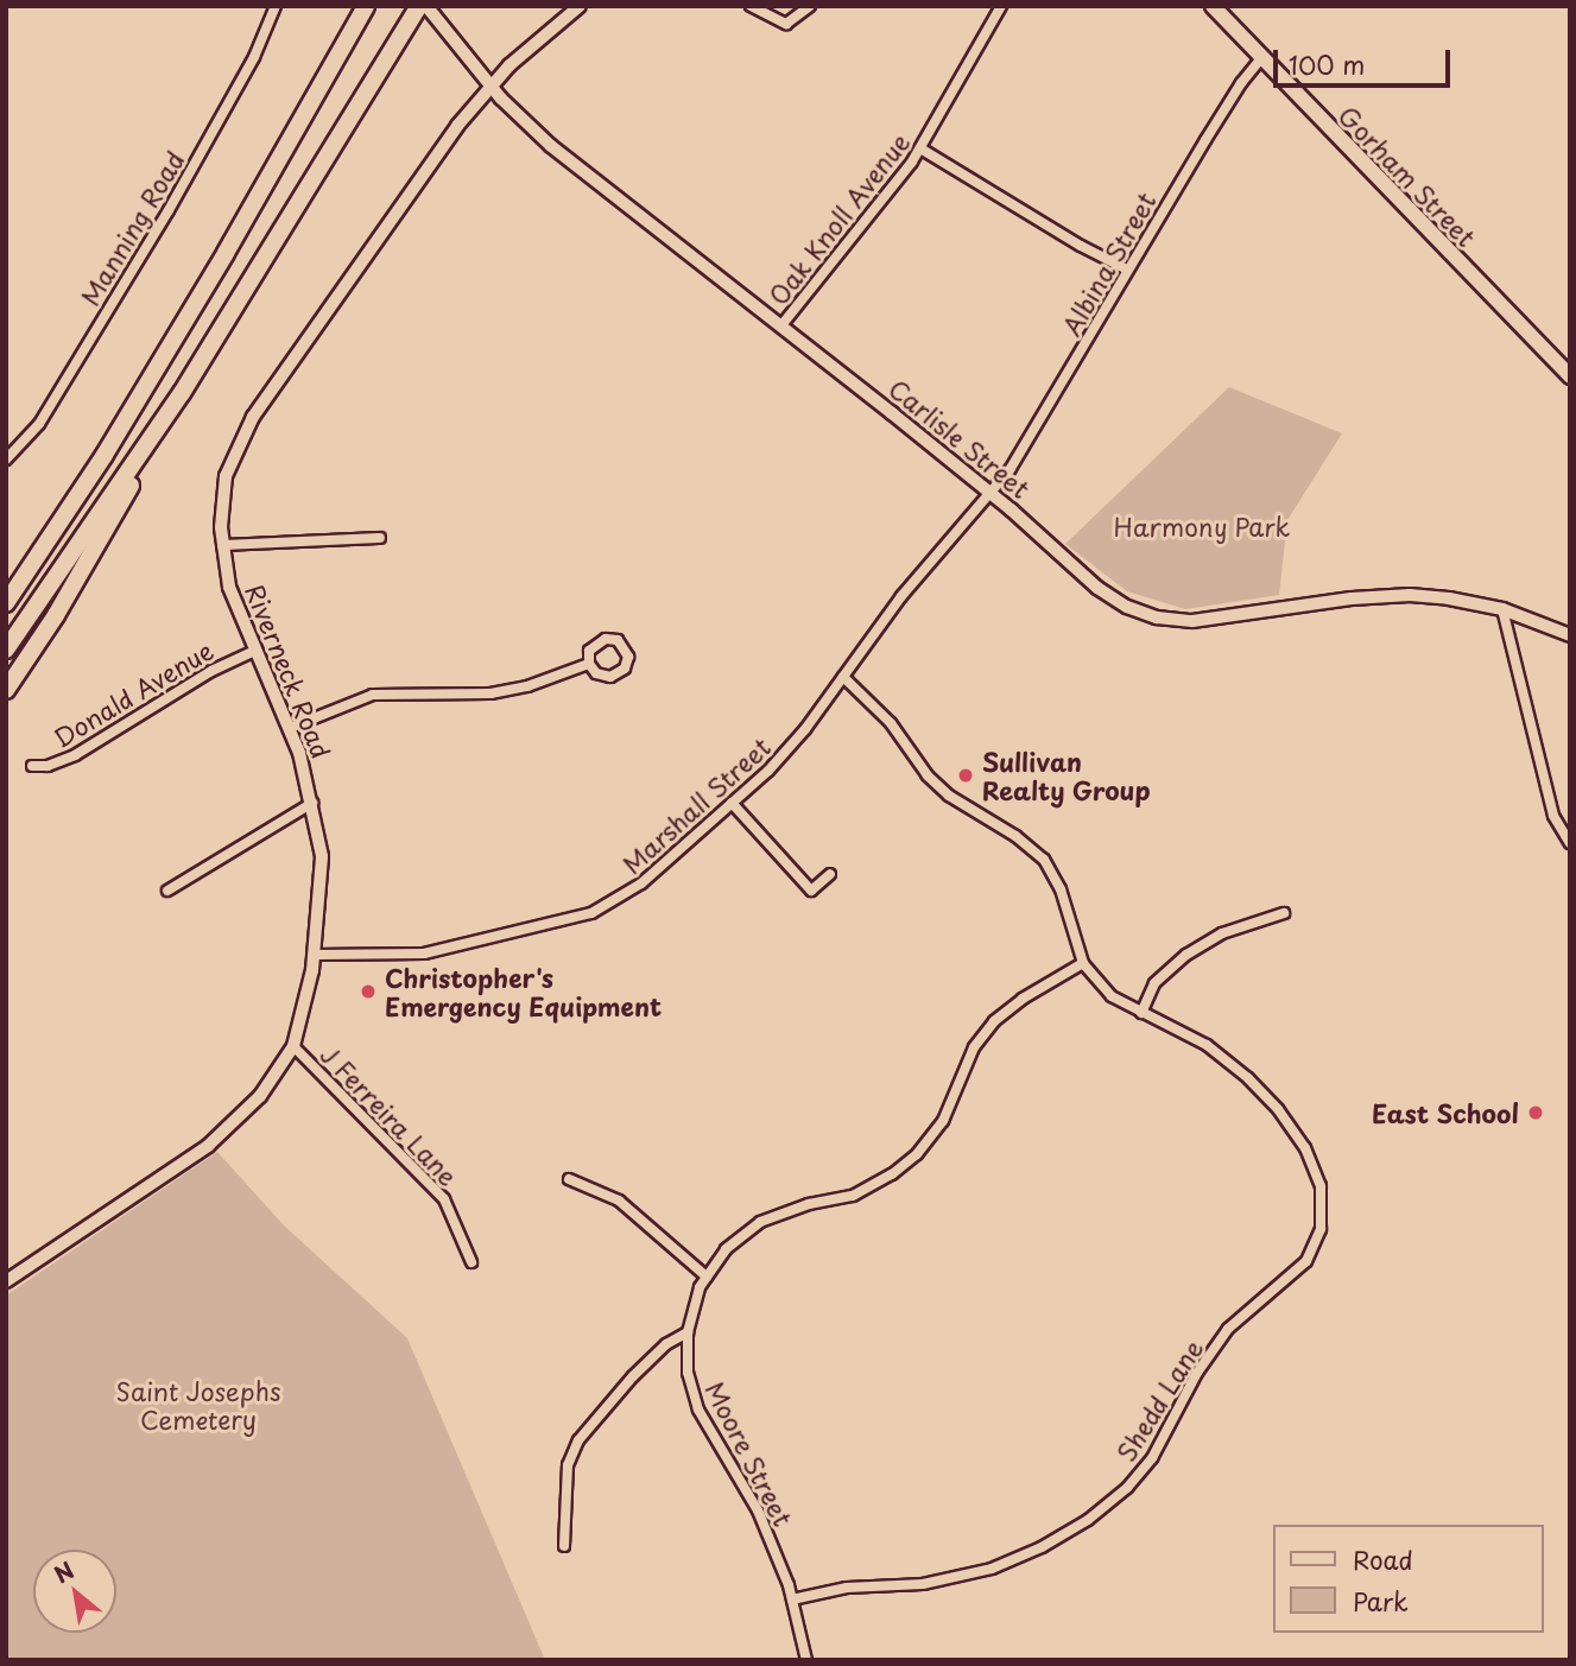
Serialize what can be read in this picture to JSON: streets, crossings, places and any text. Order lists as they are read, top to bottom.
{
  "streets": {
    "main road": ["Gorham Street", "Carlisle Street", "Riverneck Road"],
    "street": [
      "Oak Knoll Avenue",
      "Manning Road",
      "Albina Street",
      "Donald Avenue",
      "Marshall Street",
      "J Ferreira Lane",
      "Shedd Lane",
      "Moore Street"
    ]
  },
  "crossings": [
    ["Gorham Street", "Albina Street"],
    ["Oak Knoll Avenue", "Carlisle Street"],
    ["Albina Street", "Carlisle Street"],
    ["Albina Street", "Marshall Street"],
    ["Carlisle Street", "Riverneck Road"],
    ["Carlisle Street", "Marshall Street"],
    ["Riverneck Road", "Donald Avenue"],
    ["Riverneck Road", "Marshall Street"],
    ["Riverneck Road", "J Ferreira Lane"],
    ["Marshall Street", "Shedd Lane"],
    ["Shedd Lane", "Moore Street"]
  ],
  "parks": ["Harmony Park", "Saint Josephs Cemetery"],
  "places": ["Sullivan Realty Group", "Christopher's Emergency Equipment", "East School"],
  "legend": ["Road", "Park"],
  "scale_bar": "100 m",
  "north": "top left"
}
